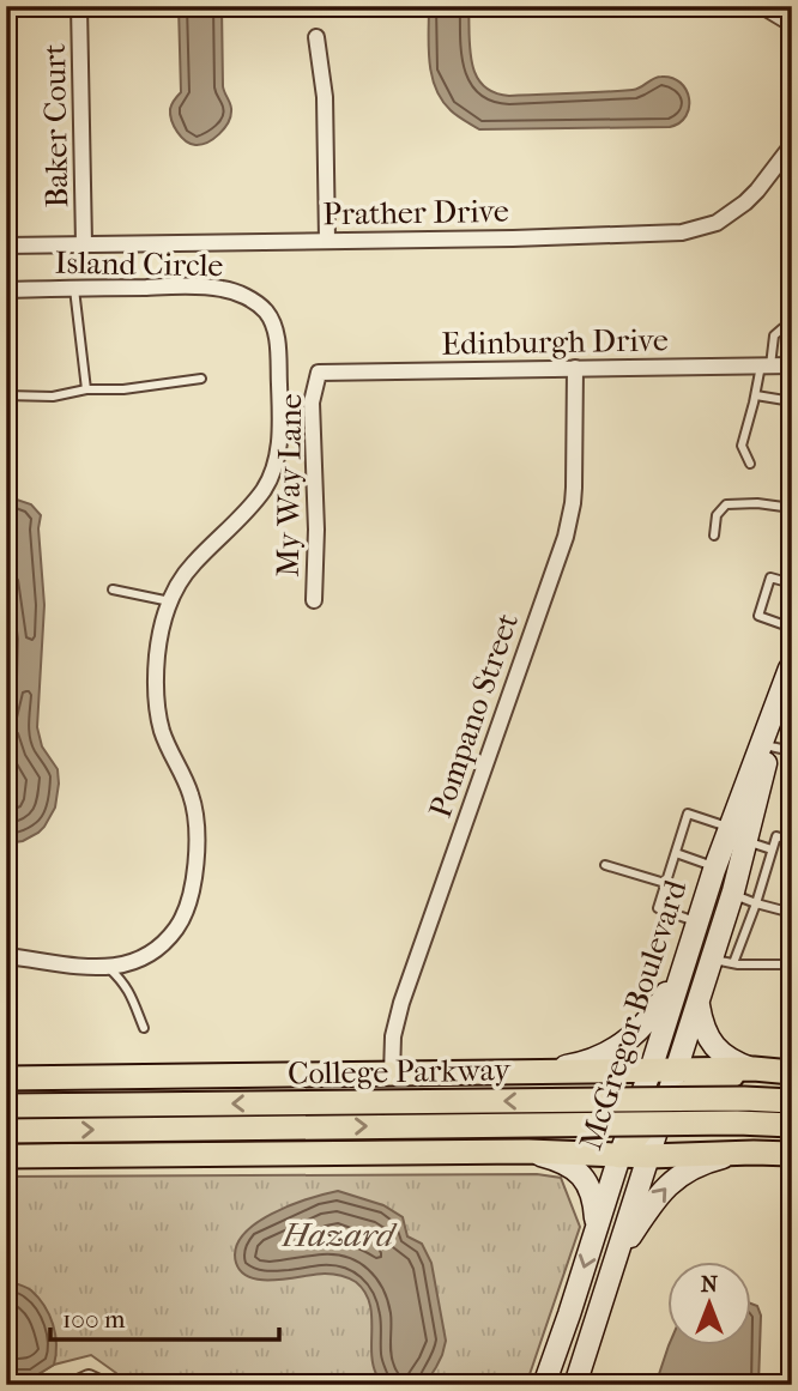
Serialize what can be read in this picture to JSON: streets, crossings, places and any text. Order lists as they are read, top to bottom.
{
  "streets": {
    "main road": ["McGregor Boulevard", "College Parkway"],
    "street": [
      "Baker Court",
      "Prather Drive",
      "Island Circle",
      "Edinburgh Drive",
      "My Way Lane",
      "Pompano Street"
    ]
  },
  "crossings": [
    ["Baker Court", "Prather Drive"],
    ["Edinburgh Drive", "My Way Lane"],
    ["Edinburgh Drive", "Pompano Street"]
  ],
  "water": ["Hazard"],
  "scale_bar": "100 m",
  "north": "top"
}
